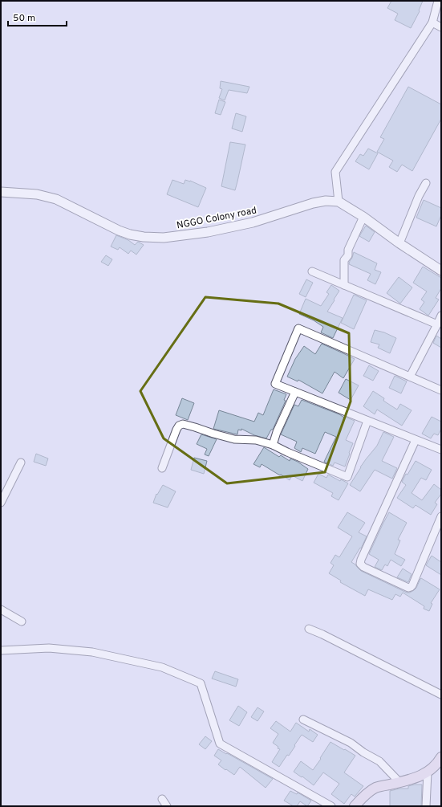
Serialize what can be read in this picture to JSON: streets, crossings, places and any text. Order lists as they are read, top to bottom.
{
  "streets": {
    "street": ["NGGO Colony road"]
  },
  "scale_bar": "50 m"
}
